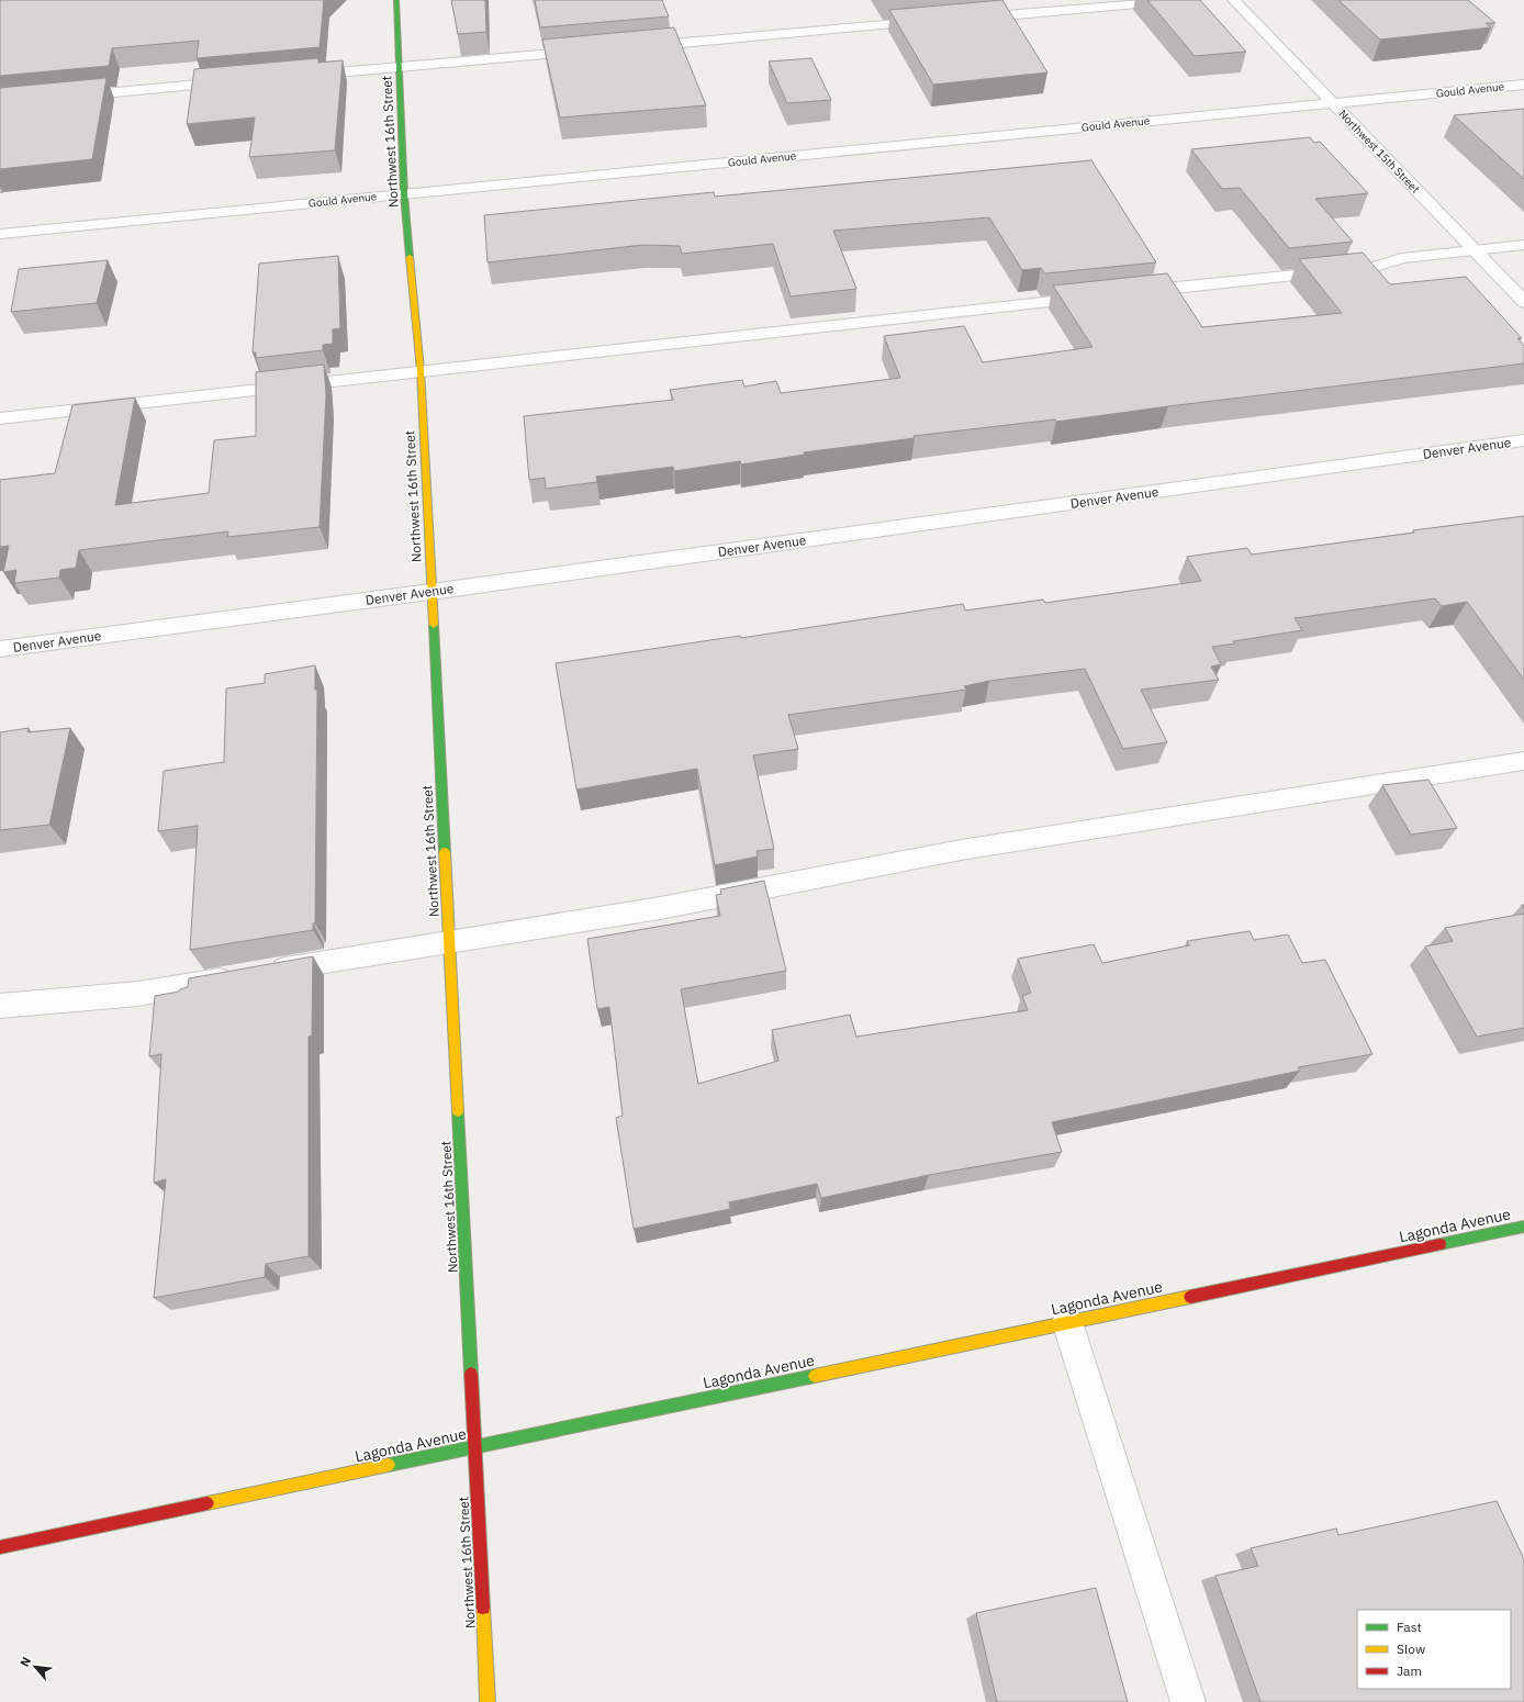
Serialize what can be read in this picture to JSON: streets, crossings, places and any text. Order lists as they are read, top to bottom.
{
  "streets": {
    "street": [
      "Gould Avenue",
      "Northwest 16th Street",
      "Northwest 15th Street",
      "Denver Avenue",
      "Lagonda Avenue"
    ]
  },
  "crossings": [
    ["Gould Avenue", "Northwest 16th Street"],
    ["Gould Avenue", "Northwest 15th Street"],
    ["Northwest 16th Street", "Denver Avenue"],
    ["Northwest 16th Street", "Lagonda Avenue"]
  ],
  "legend": ["Fast", "Slow", "Jam"],
  "north": "top left"
}
